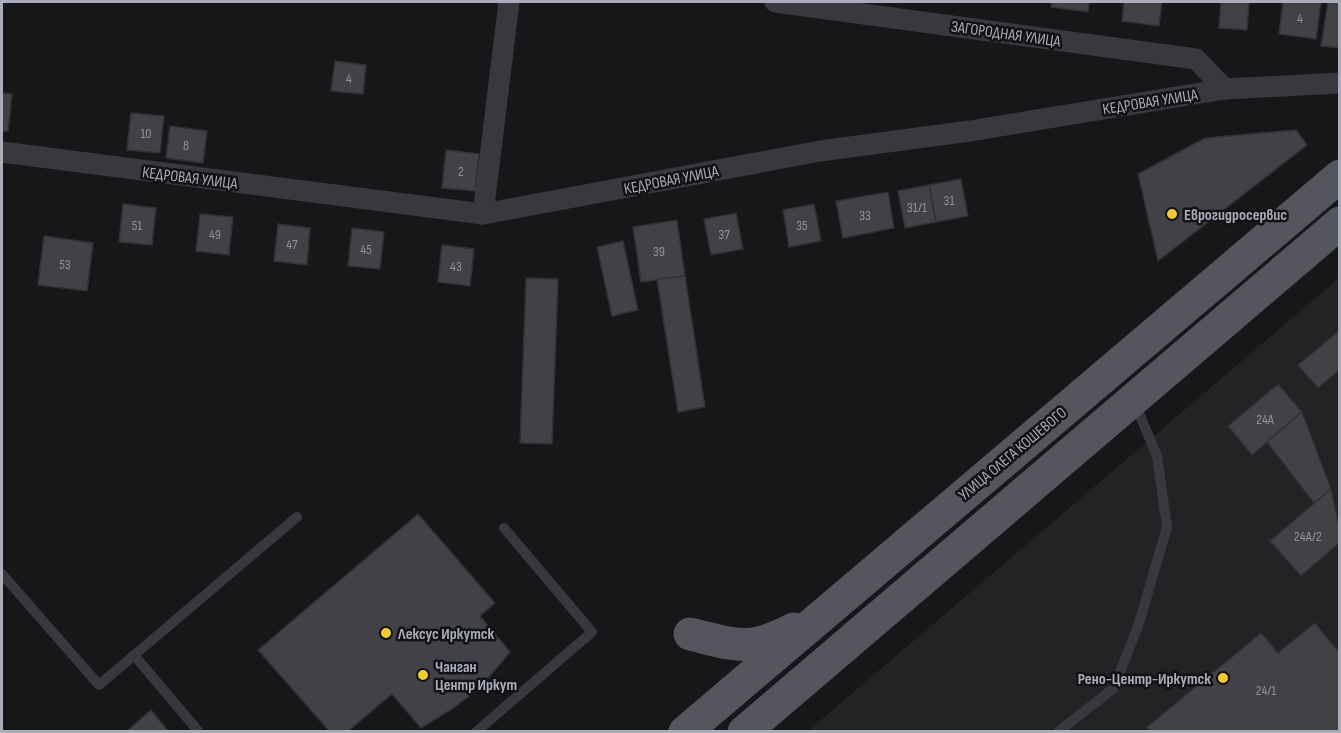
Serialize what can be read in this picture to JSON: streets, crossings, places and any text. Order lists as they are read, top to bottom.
{
  "streets": {
    "main road": ["УЛИЦА ОЛЕГА КОШЕВОГО"],
    "street": ["ЗАГОРОДНАЯ УЛИЦА", "КЕДРОВАЯ УЛИЦА"]
  },
  "crossings": [
    ["ЗАГОРОДНАЯ УЛИЦА", "КЕДРОВАЯ УЛИЦА"]
  ],
  "places": [
    "Еврогидросервис",
    "Лексус Иркутск",
    "Чанган Центр Иркут",
    "Рено-Центр-Иркутск"
  ],
  "house_numbers": [
    "4",
    "4",
    "10",
    "8",
    "2",
    "31",
    "31/1",
    "33",
    "51",
    "35",
    "49",
    "37",
    "47",
    "45",
    "39",
    "53",
    "43",
    "24А",
    "24А/2",
    "24/1"
  ]
}
